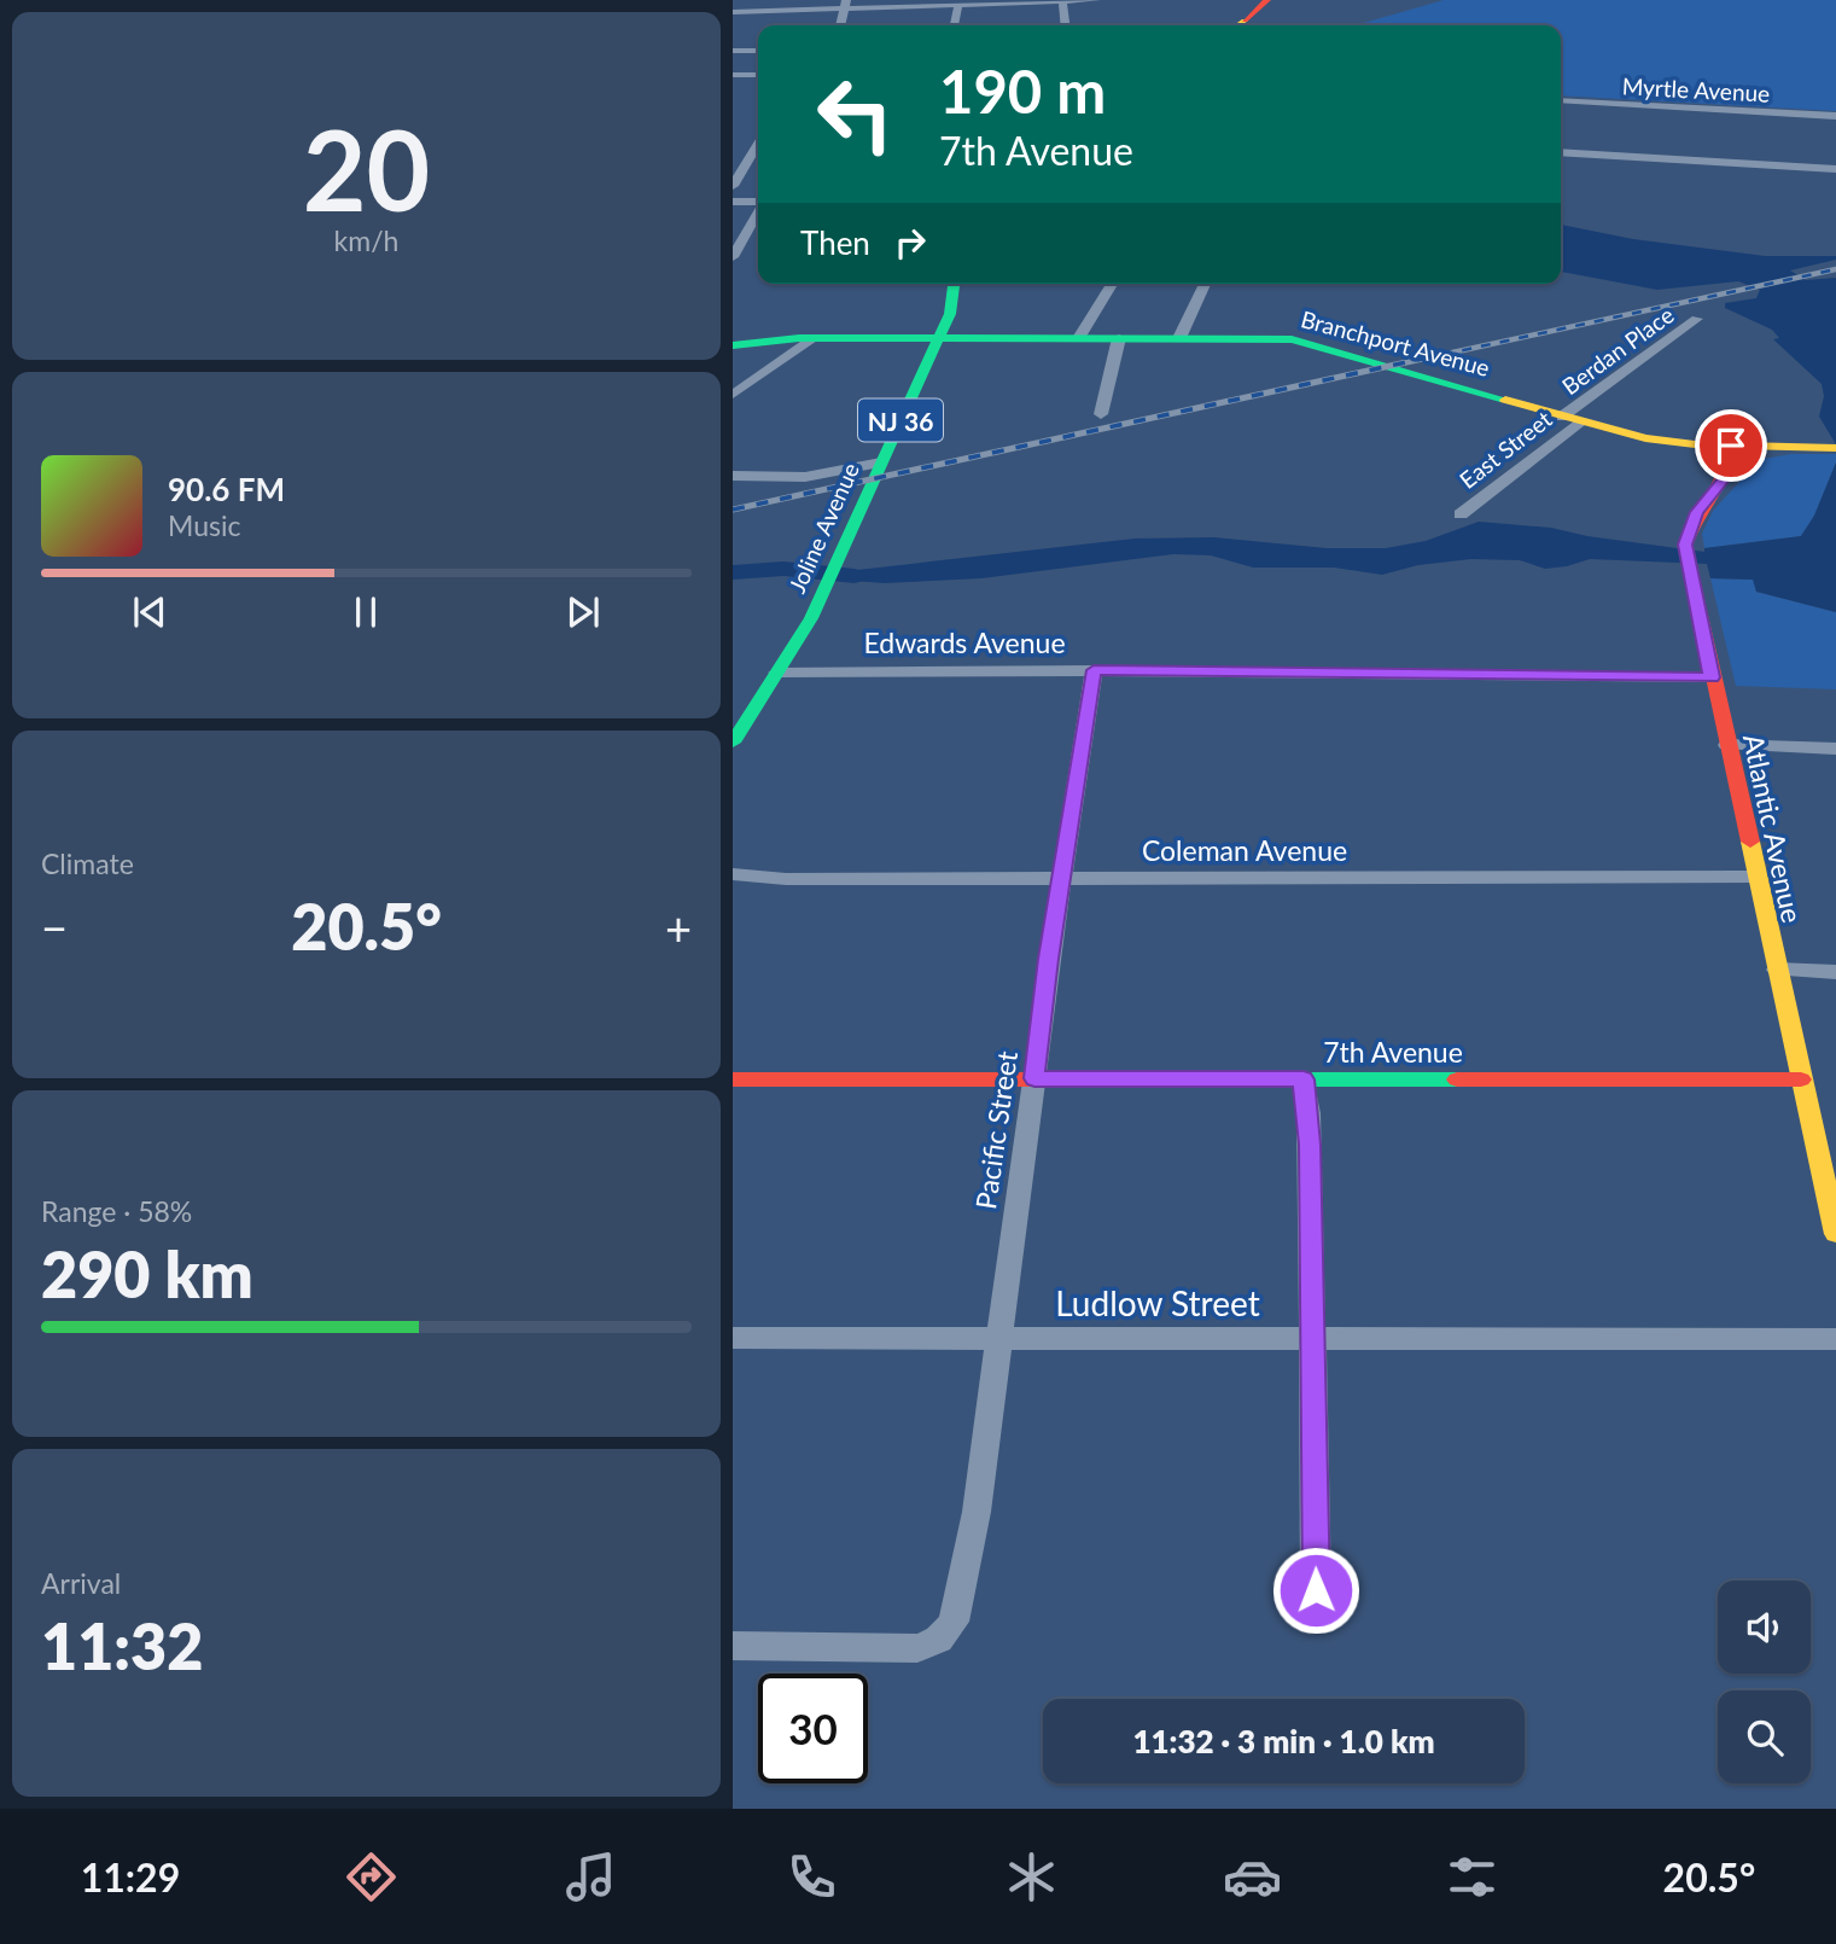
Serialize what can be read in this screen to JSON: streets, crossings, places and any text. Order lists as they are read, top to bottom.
{
  "streets": {
    "main road": [
      "Branchport Avenue",
      "NJ 36",
      "Joline Avenue",
      "Atlantic Avenue",
      "7th Avenue"
    ],
    "street": [
      "Myrtle Avenue",
      "Berdan Place",
      "East Street",
      "Edwards Avenue",
      "Coleman Avenue",
      "Pacific Street",
      "Ludlow Street"
    ]
  },
  "crossings": [
    ["Branchport Avenue", "Berdan Place"],
    ["Branchport Avenue", "East Street"],
    ["Branchport Avenue", "Joline Avenue"],
    ["Branchport Avenue", "Atlantic Avenue"],
    ["Berdan Place", "East Street"],
    ["Joline Avenue", "Edwards Avenue"],
    ["Edwards Avenue", "Atlantic Avenue"],
    ["Edwards Avenue", "Pacific Street"],
    ["Atlantic Avenue", "Coleman Avenue"],
    ["Atlantic Avenue", "7th Avenue"],
    ["Coleman Avenue", "Pacific Street"],
    ["7th Avenue", "Pacific Street"],
    ["Pacific Street", "Ludlow Street"]
  ],
  "page": {
    "tile": [
      ["20", "km/h"],
      "Climate",
      ["Range · 58%", "290 km"],
      ["Arrival", "11:32"]
    ],
    "turn": ["190 m", "7th Avenue"],
    "then": "Then",
    "song": ["90.6 FM", "Music"],
    "heat": ["−", "20.5°", "+"],
    "limit": "30",
    "trip": "11:32 · 3 min · 1.0 km",
    "tabs": ["11:29", "20.5°"]
  }
}
